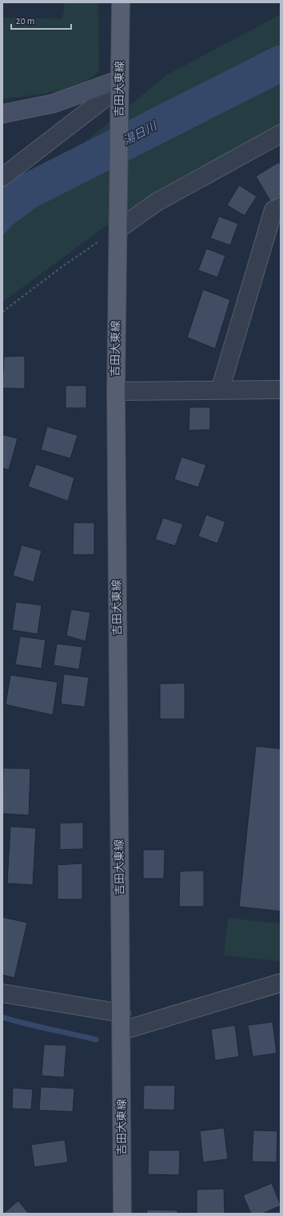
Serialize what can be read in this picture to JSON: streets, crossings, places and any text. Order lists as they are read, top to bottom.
{
  "streets": {
    "main road": ["吉田大東線"]
  },
  "water": ["湯日川"],
  "scale_bar": "20 m"
}
